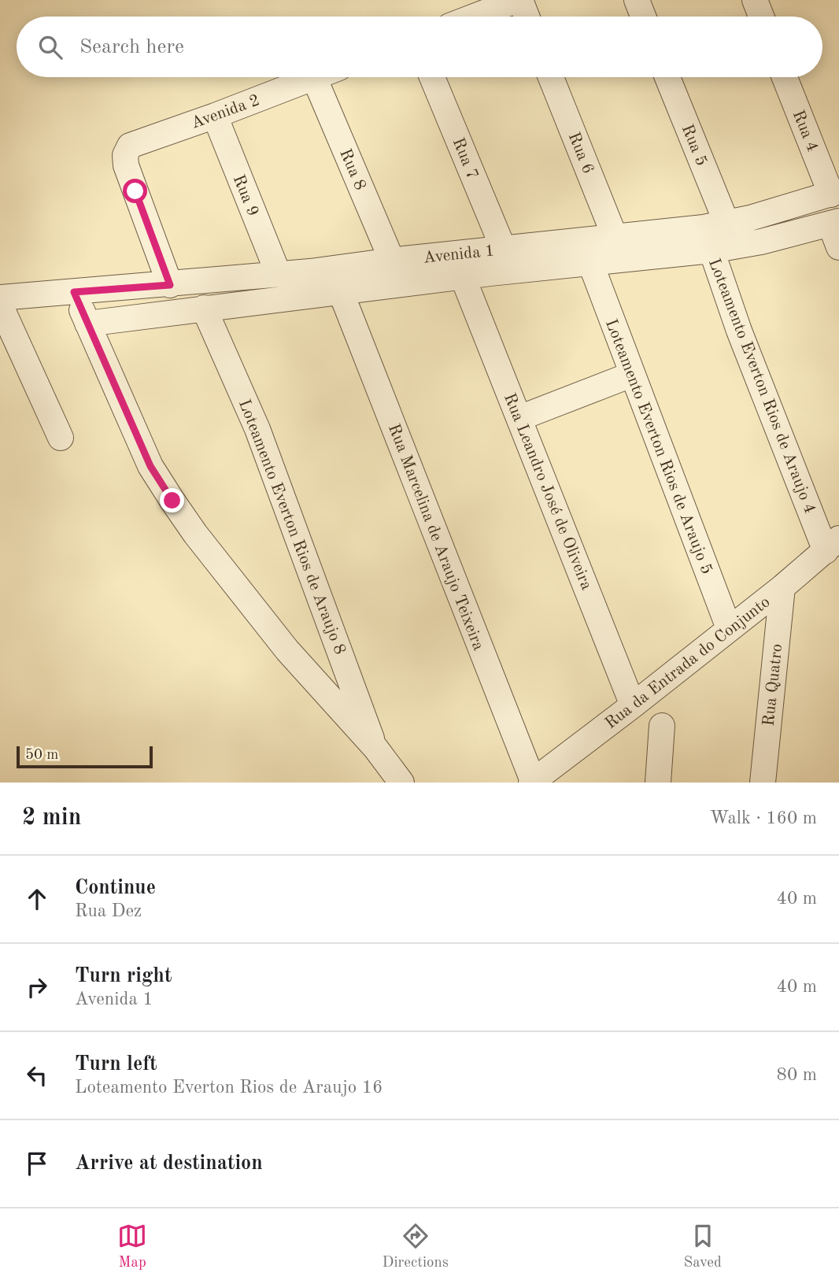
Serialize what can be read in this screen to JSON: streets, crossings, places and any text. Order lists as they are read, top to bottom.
{
  "streets": {
    "street": [
      "Avenida 2",
      "Rua 4",
      "Rua 5",
      "Rua 6",
      "Rua 7",
      "Rua 8",
      "Rua 9",
      "Avenida 1",
      "Loteamento Everton Rios de Araujo 4",
      "Loteamento Everton Rios de Araujo 5",
      "Rua Leandro José de Oliveira",
      "Loteamento Everton Rios de Araujo 8",
      "Rua Marcelina de Araujo Teixeira",
      "Rua da Entrada do Conjunto",
      "Rua Quatro"
    ]
  },
  "crossings": [
    ["Avenida 2", "Rua 8"],
    ["Avenida 2", "Rua 9"],
    ["Avenida 2", "Avenida 1"],
    ["Rua 4", "Avenida 1"],
    ["Rua 5", "Avenida 1"],
    ["Rua 6", "Avenida 1"],
    ["Rua 7", "Avenida 1"],
    ["Rua 8", "Avenida 1"],
    ["Rua 9", "Avenida 1"],
    ["Avenida 1", "Loteamento Everton Rios de Araujo 4"],
    ["Avenida 1", "Loteamento Everton Rios de Araujo 5"],
    ["Avenida 1", "Rua Leandro José de Oliveira"],
    ["Avenida 1", "Loteamento Everton Rios de Araujo 8"],
    ["Avenida 1", "Rua Marcelina de Araujo Teixeira"],
    ["Loteamento Everton Rios de Araujo 4", "Rua da Entrada do Conjunto"],
    ["Loteamento Everton Rios de Araujo 5", "Rua da Entrada do Conjunto"],
    ["Rua Leandro José de Oliveira", "Rua da Entrada do Conjunto"],
    ["Rua Marcelina de Araujo Teixeira", "Rua da Entrada do Conjunto"],
    ["Rua da Entrada do Conjunto", "Rua Quatro"]
  ],
  "scale_bar": "50 m",
  "page": {
    "search": "Search here",
    "scale": "50 m",
    "heading": ["2 min", "Walk · 160 m"],
    "list": [
      ["Continue", "Rua Dez", "40 m"],
      ["Turn right", "Avenida 1", "40 m"],
      ["Turn left", "Loteamento Everton Rios de Araujo 16", "80 m"],
      "Arrive at destination"
    ],
    "nav": ["Map", "Directions", "Saved"]
  }
}
